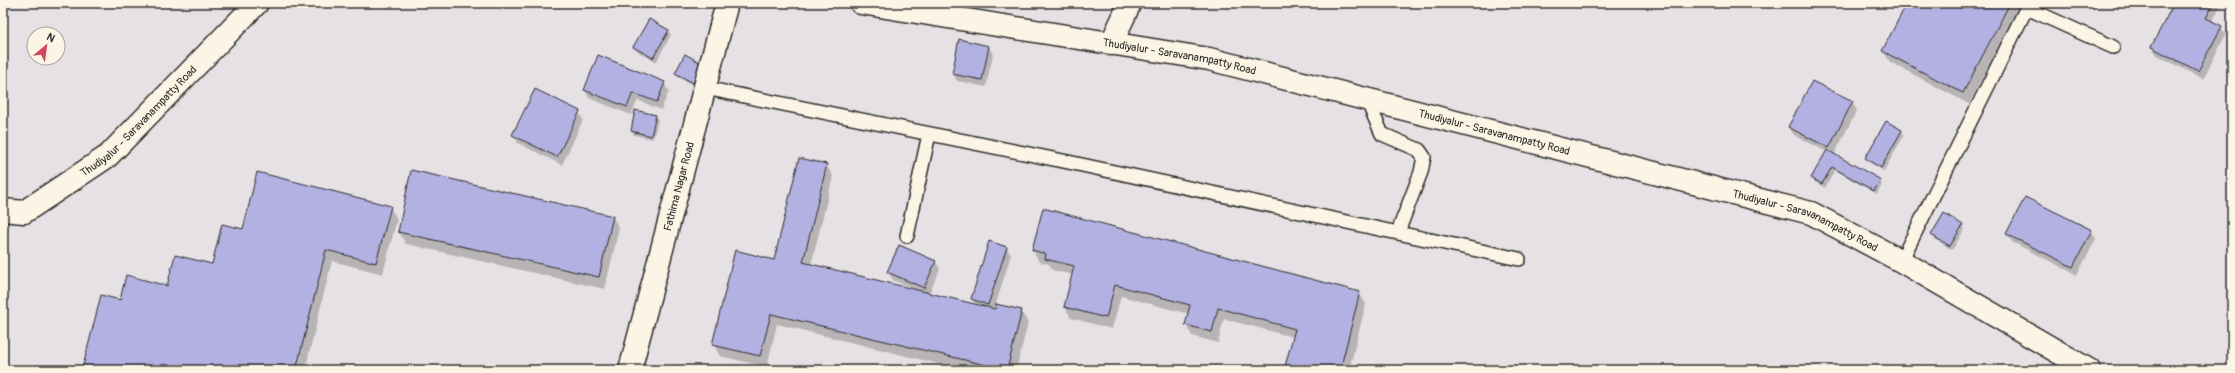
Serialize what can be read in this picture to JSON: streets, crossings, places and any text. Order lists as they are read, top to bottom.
{
  "streets": {
    "main road": ["Thudiyalur - Saravanampatty Road", "Fathima Nagar Road"]
  },
  "north": "top right"
}
